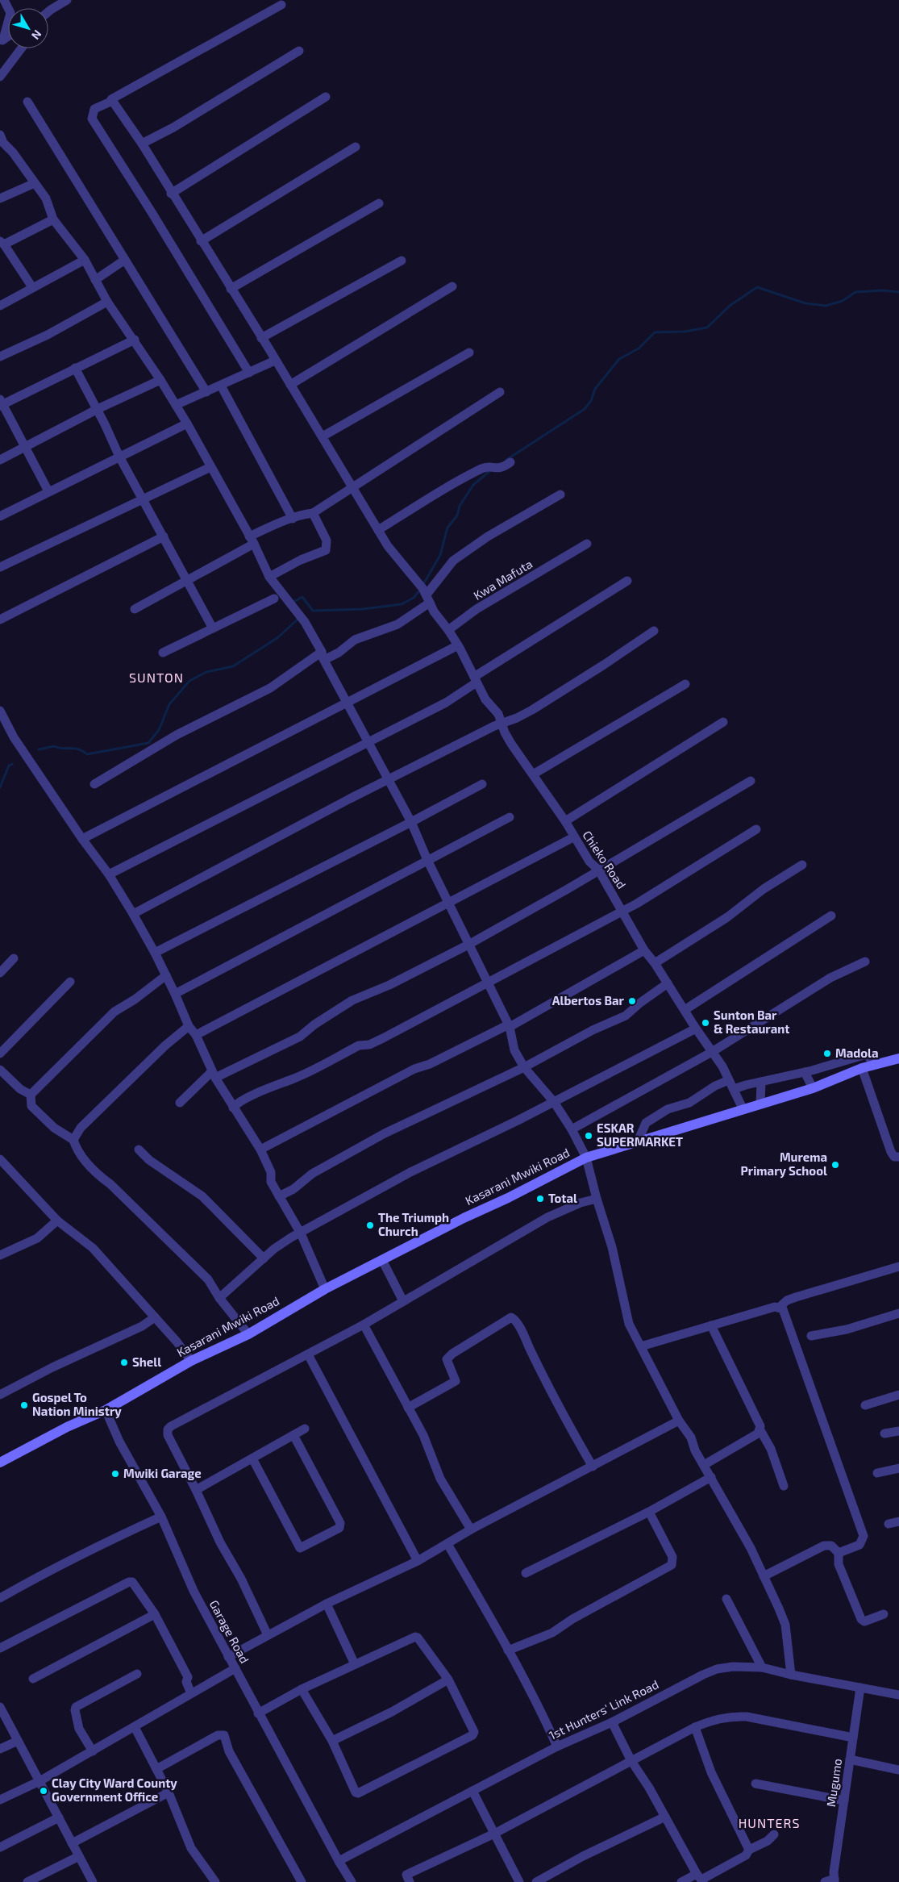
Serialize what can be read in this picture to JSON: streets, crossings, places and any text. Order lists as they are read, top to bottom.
{
  "streets": {
    "main road": ["Kasarani Mwiki Road"],
    "street": [
      "Kwa Mafuta",
      "Chieko Road",
      "Garage Road",
      "1st Hunters' Link Road",
      "Mugumo"
    ]
  },
  "crossings": [
    ["Chieko Road", "Kasarani Mwiki Road"],
    ["Kasarani Mwiki Road", "Garage Road"],
    ["Garage Road", "1st Hunters' Link Road"],
    ["1st Hunters' Link Road", "Mugumo"]
  ],
  "districts": ["SUNTON", "HUNTERS"],
  "places": [
    "Albertos Bar",
    "Sunton Bar & Restaurant",
    "Madola",
    "ESKAR SUPERMARKET",
    "Murema Primary School",
    "Total",
    "The Triumph Church",
    "Shell",
    "Gospel To Nation Ministry",
    "Mwiki Garage",
    "Clay City Ward County Government Office"
  ],
  "north": "bottom right"
}
